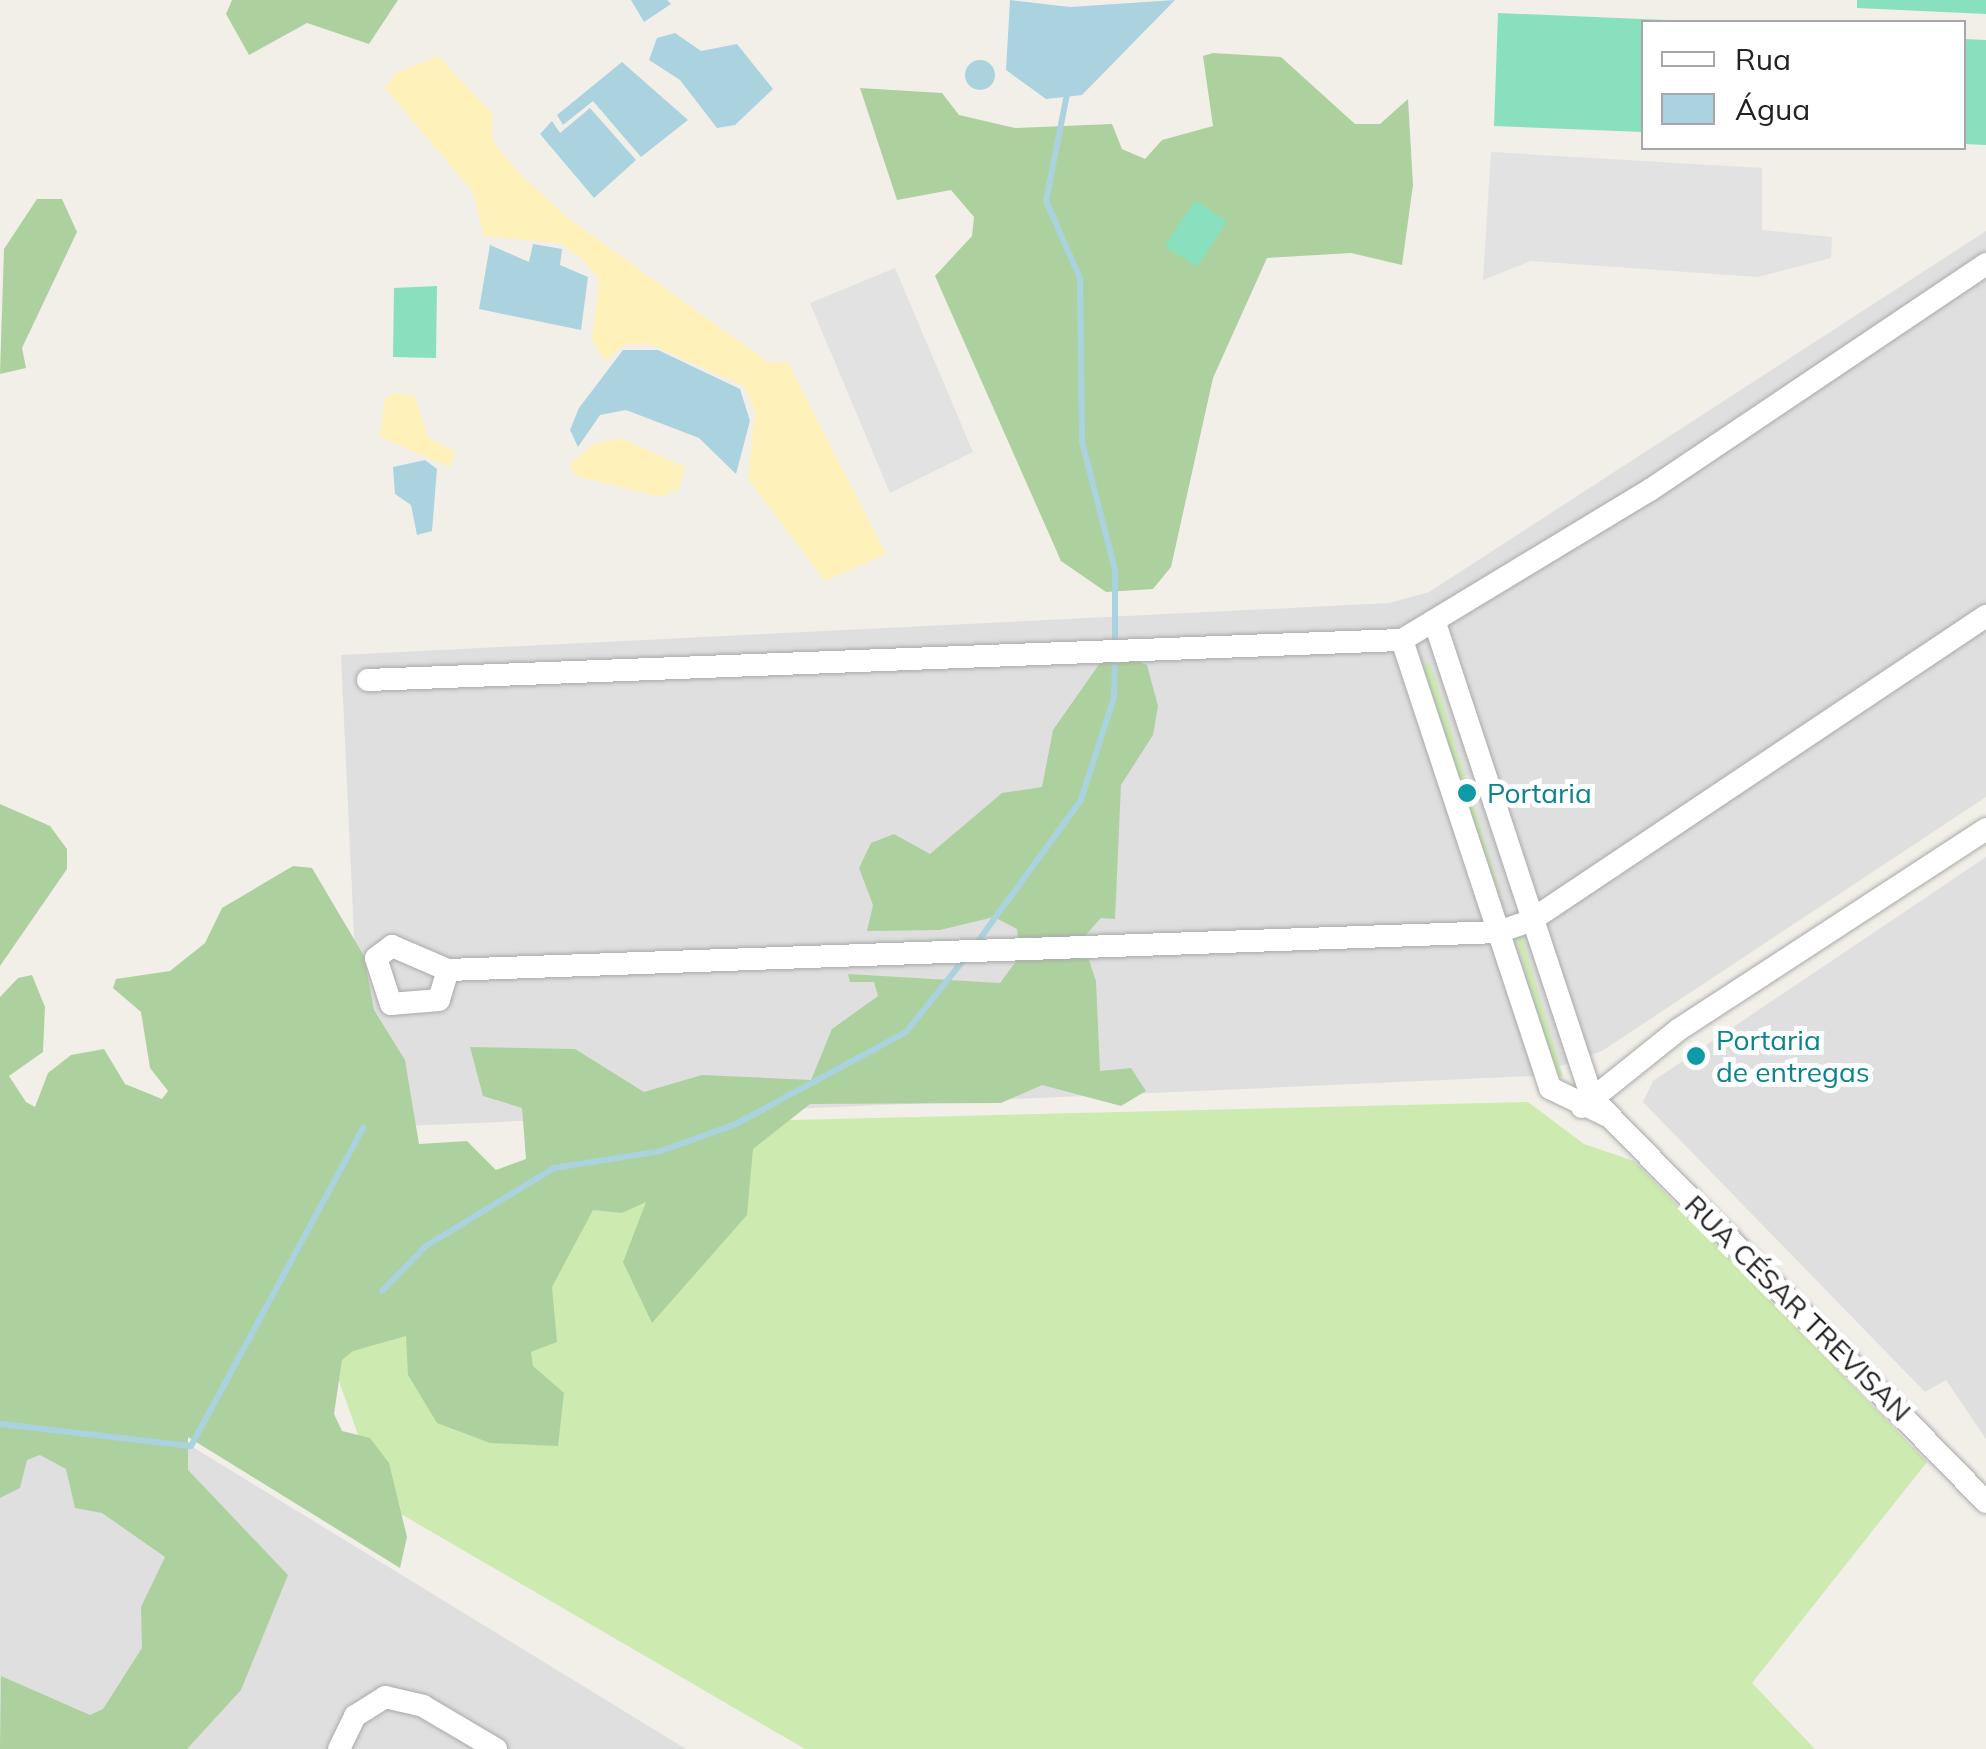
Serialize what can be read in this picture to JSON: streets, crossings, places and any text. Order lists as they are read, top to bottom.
{
  "streets": {
    "street": ["RUA CÉSAR TREVISAN"]
  },
  "places": ["Portaria", "Portaria de entregas"],
  "legend": ["Rua", "Água"]
}
